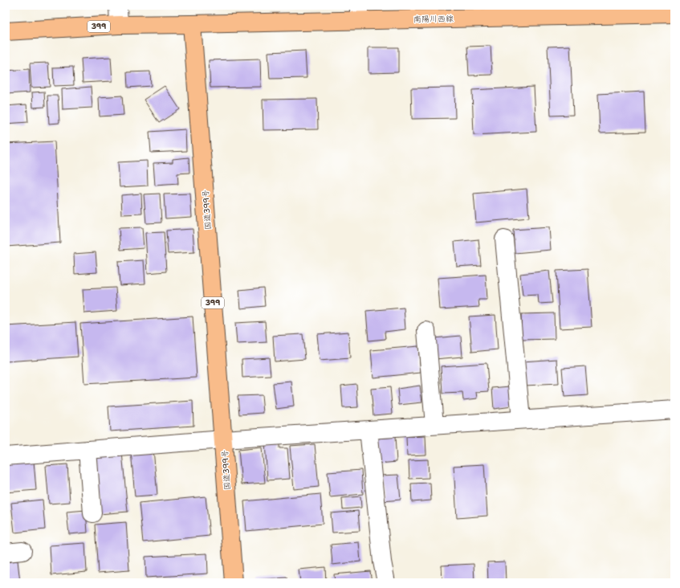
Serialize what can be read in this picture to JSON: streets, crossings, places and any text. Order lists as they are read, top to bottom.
{
  "streets": {
    "main road": ["南陽川西線", "399", "国道399号"]
  },
  "crossings": [
    ["南陽川西線", "399"],
    ["南陽川西線", "国道399号"],
    ["399", "国道399号"]
  ]
}
